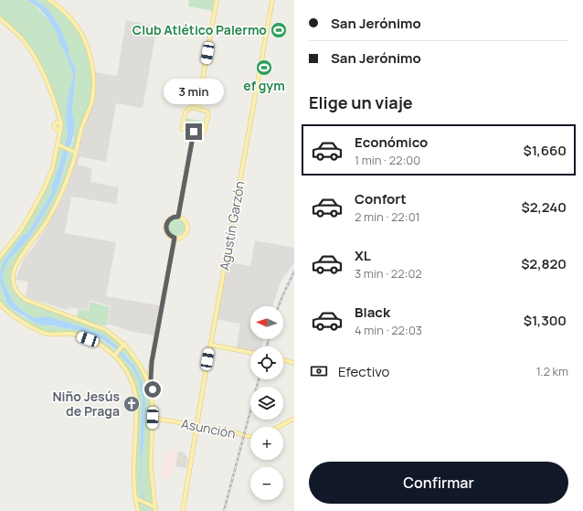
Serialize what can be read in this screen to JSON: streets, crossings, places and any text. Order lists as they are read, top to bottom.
{
  "streets": {
    "main road": ["Agustín Garzón", "Asunción"]
  },
  "crossings": [
    ["Agustín Garzón", "Asunción"]
  ],
  "places": {
    "sports": ["Club Atlético Palermo", "ef gym"],
    "church": ["Niño Jesús de Praga"]
  },
  "north": "left",
  "page": {
    "banner": ["San Jerónimo", "San Jerónimo"],
    "bubble": "3 min",
    "heading": "Elige un viaje",
    "list": [
      {
        "name": "Económico",
        "note": "1 min · 22:00",
        "value": "$1,660"
      },
      {
        "name": "Confort",
        "note": "2 min · 22:01",
        "value": "$2,240"
      },
      {
        "name": "XL",
        "note": "3 min · 22:02",
        "value": "$2,820"
      },
      {
        "name": "Black",
        "note": "4 min · 22:03",
        "value": "$1,300"
      }
    ],
    "map_buttons": ["+", "−"],
    "pay": ["Efectivo", "1.2 km"],
    "buttons": "Confirmar"
  }
}
